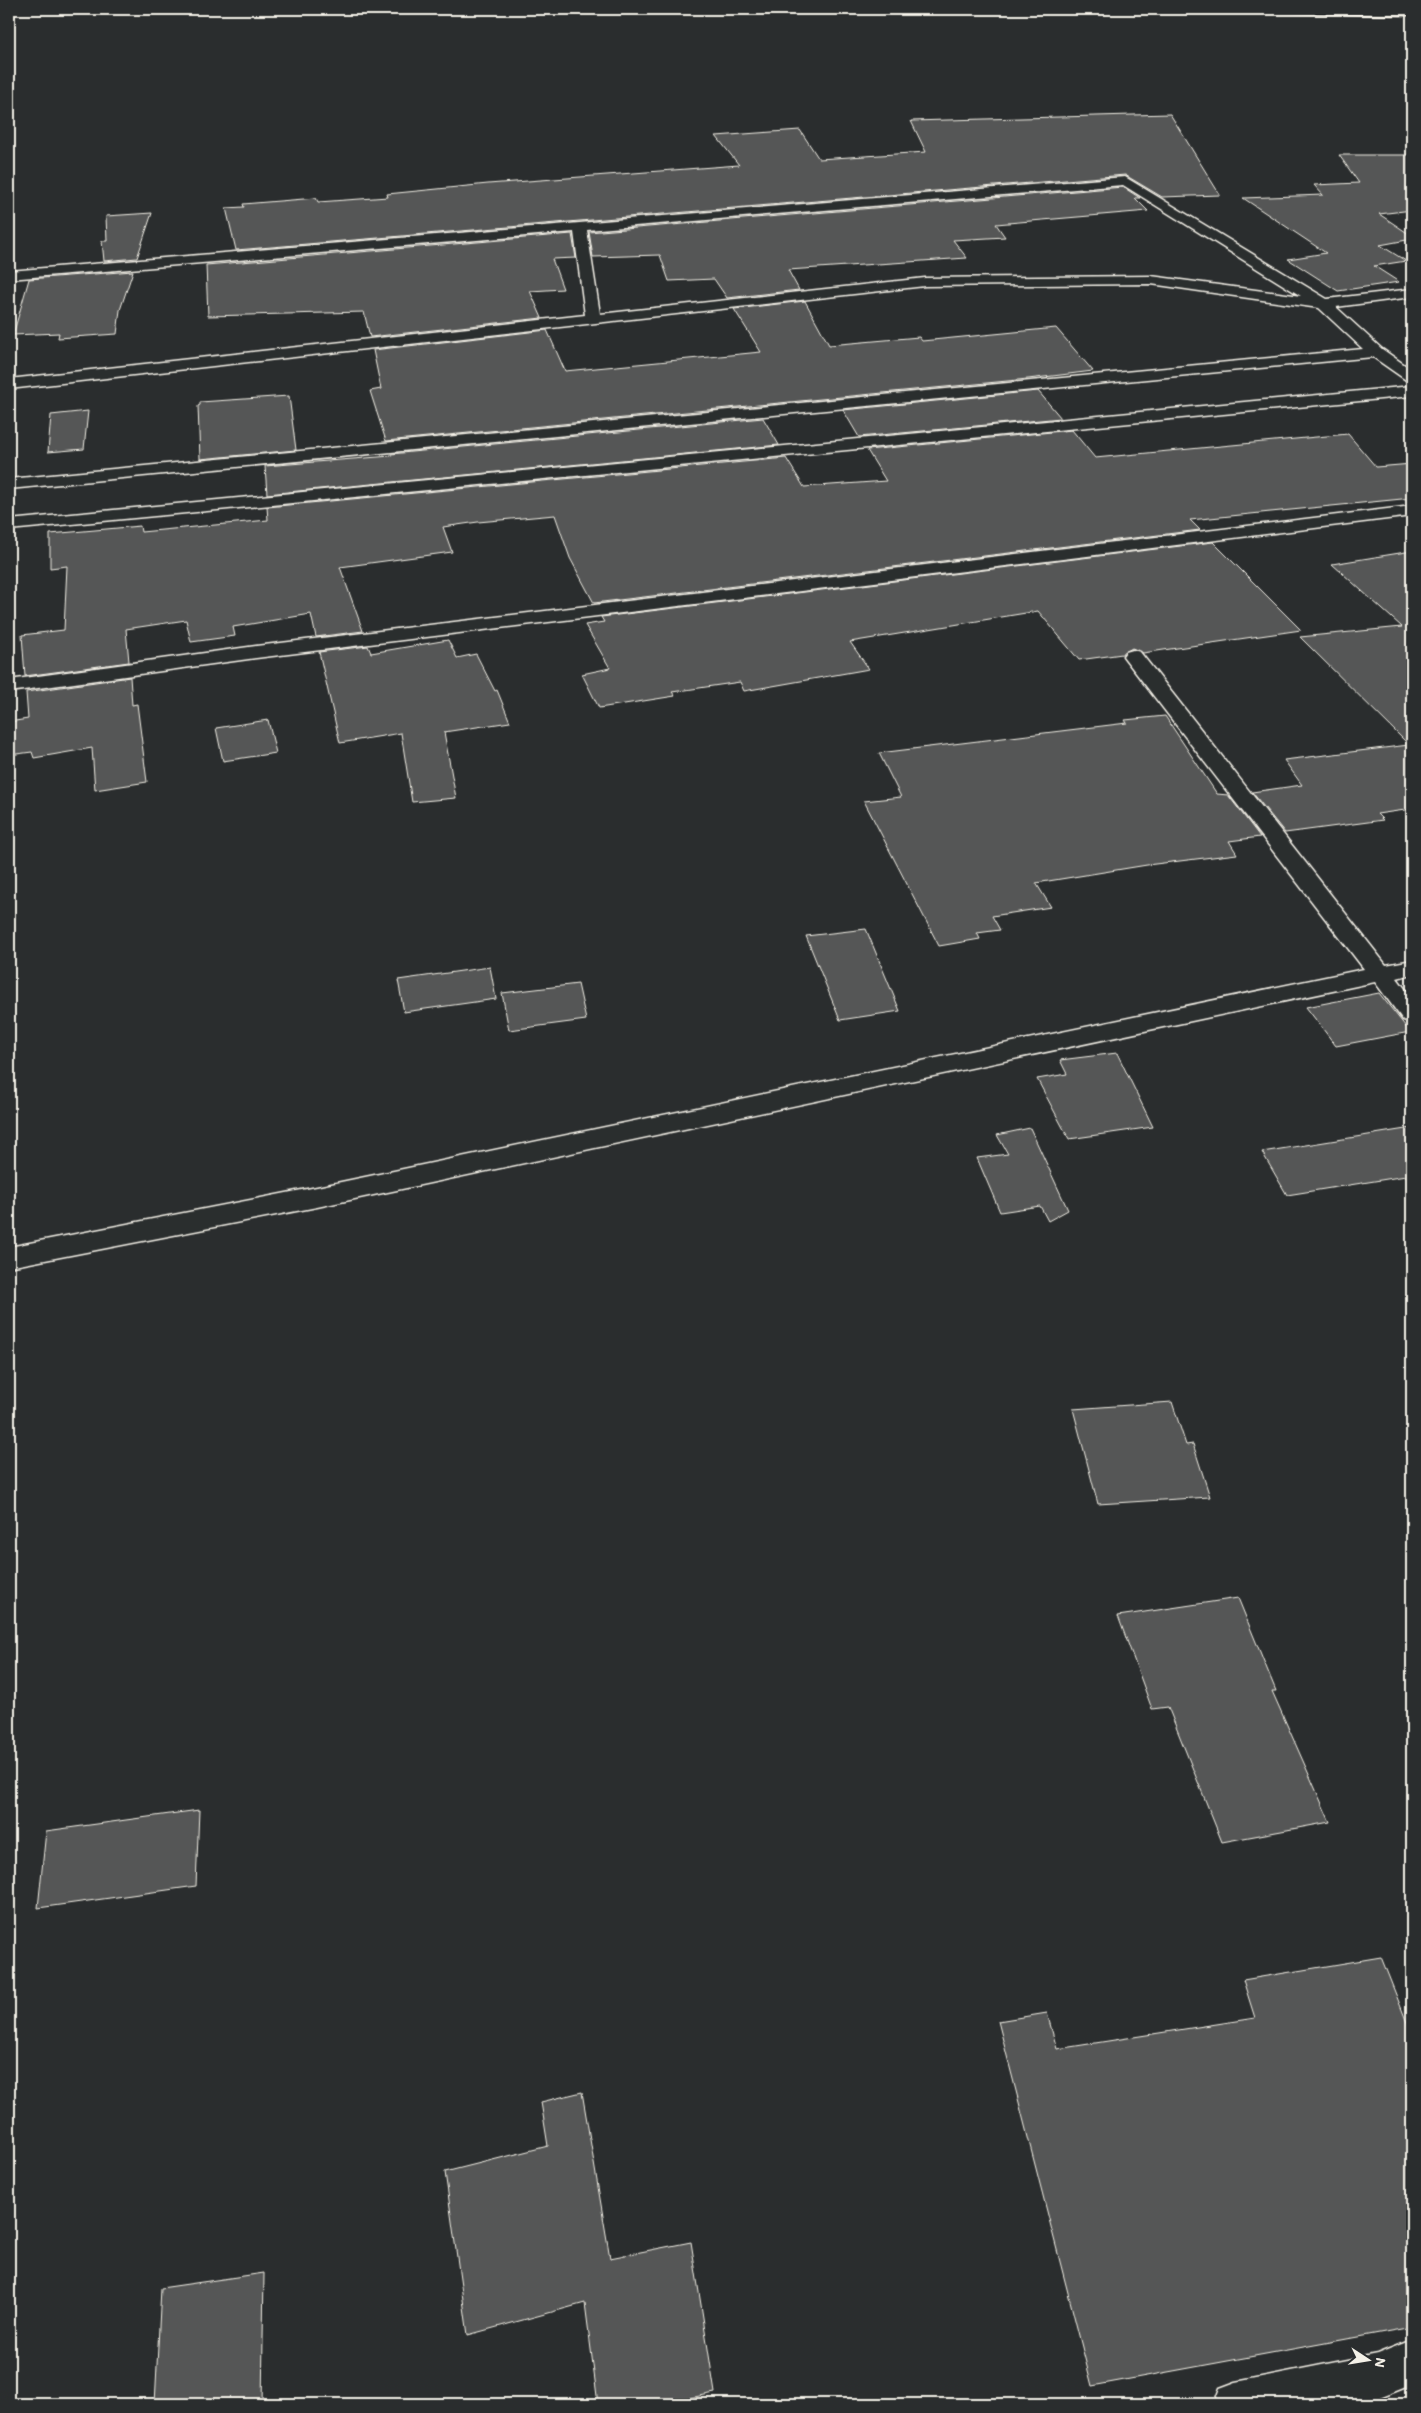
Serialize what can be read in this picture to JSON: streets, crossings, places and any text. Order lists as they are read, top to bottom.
{
  "north": "right"
}
